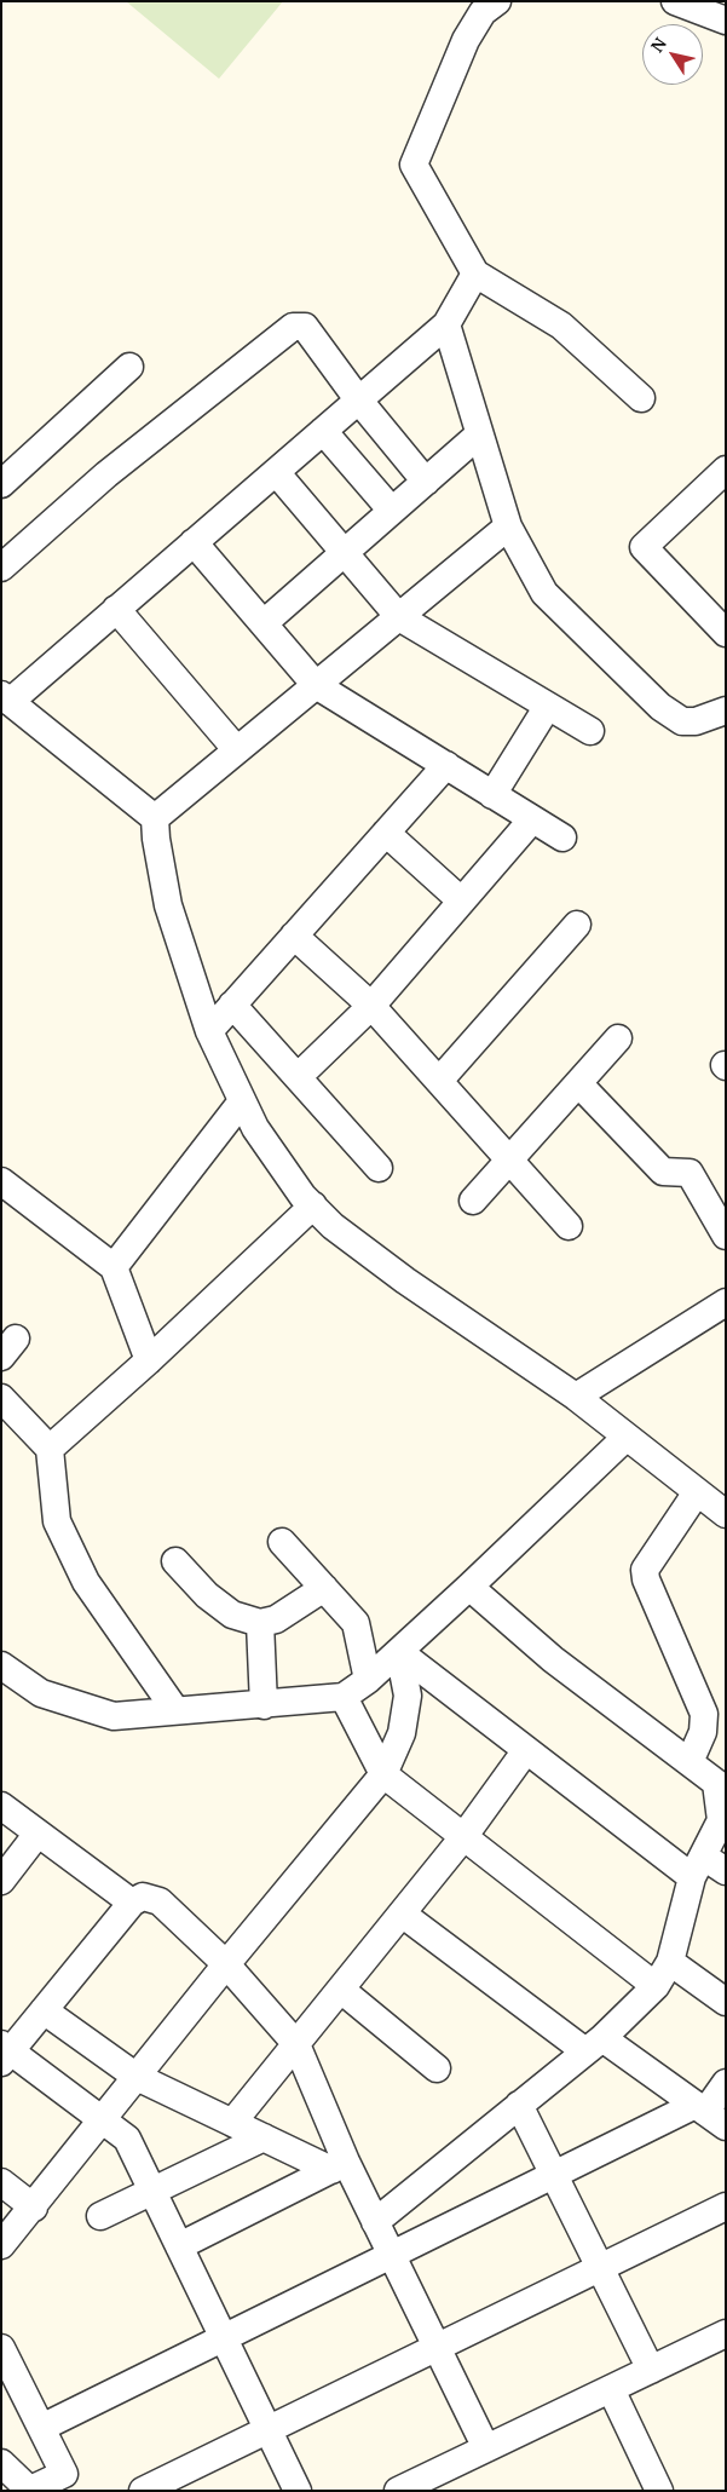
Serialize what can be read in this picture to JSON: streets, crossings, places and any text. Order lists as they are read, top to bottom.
{
  "north": "top left"
}
